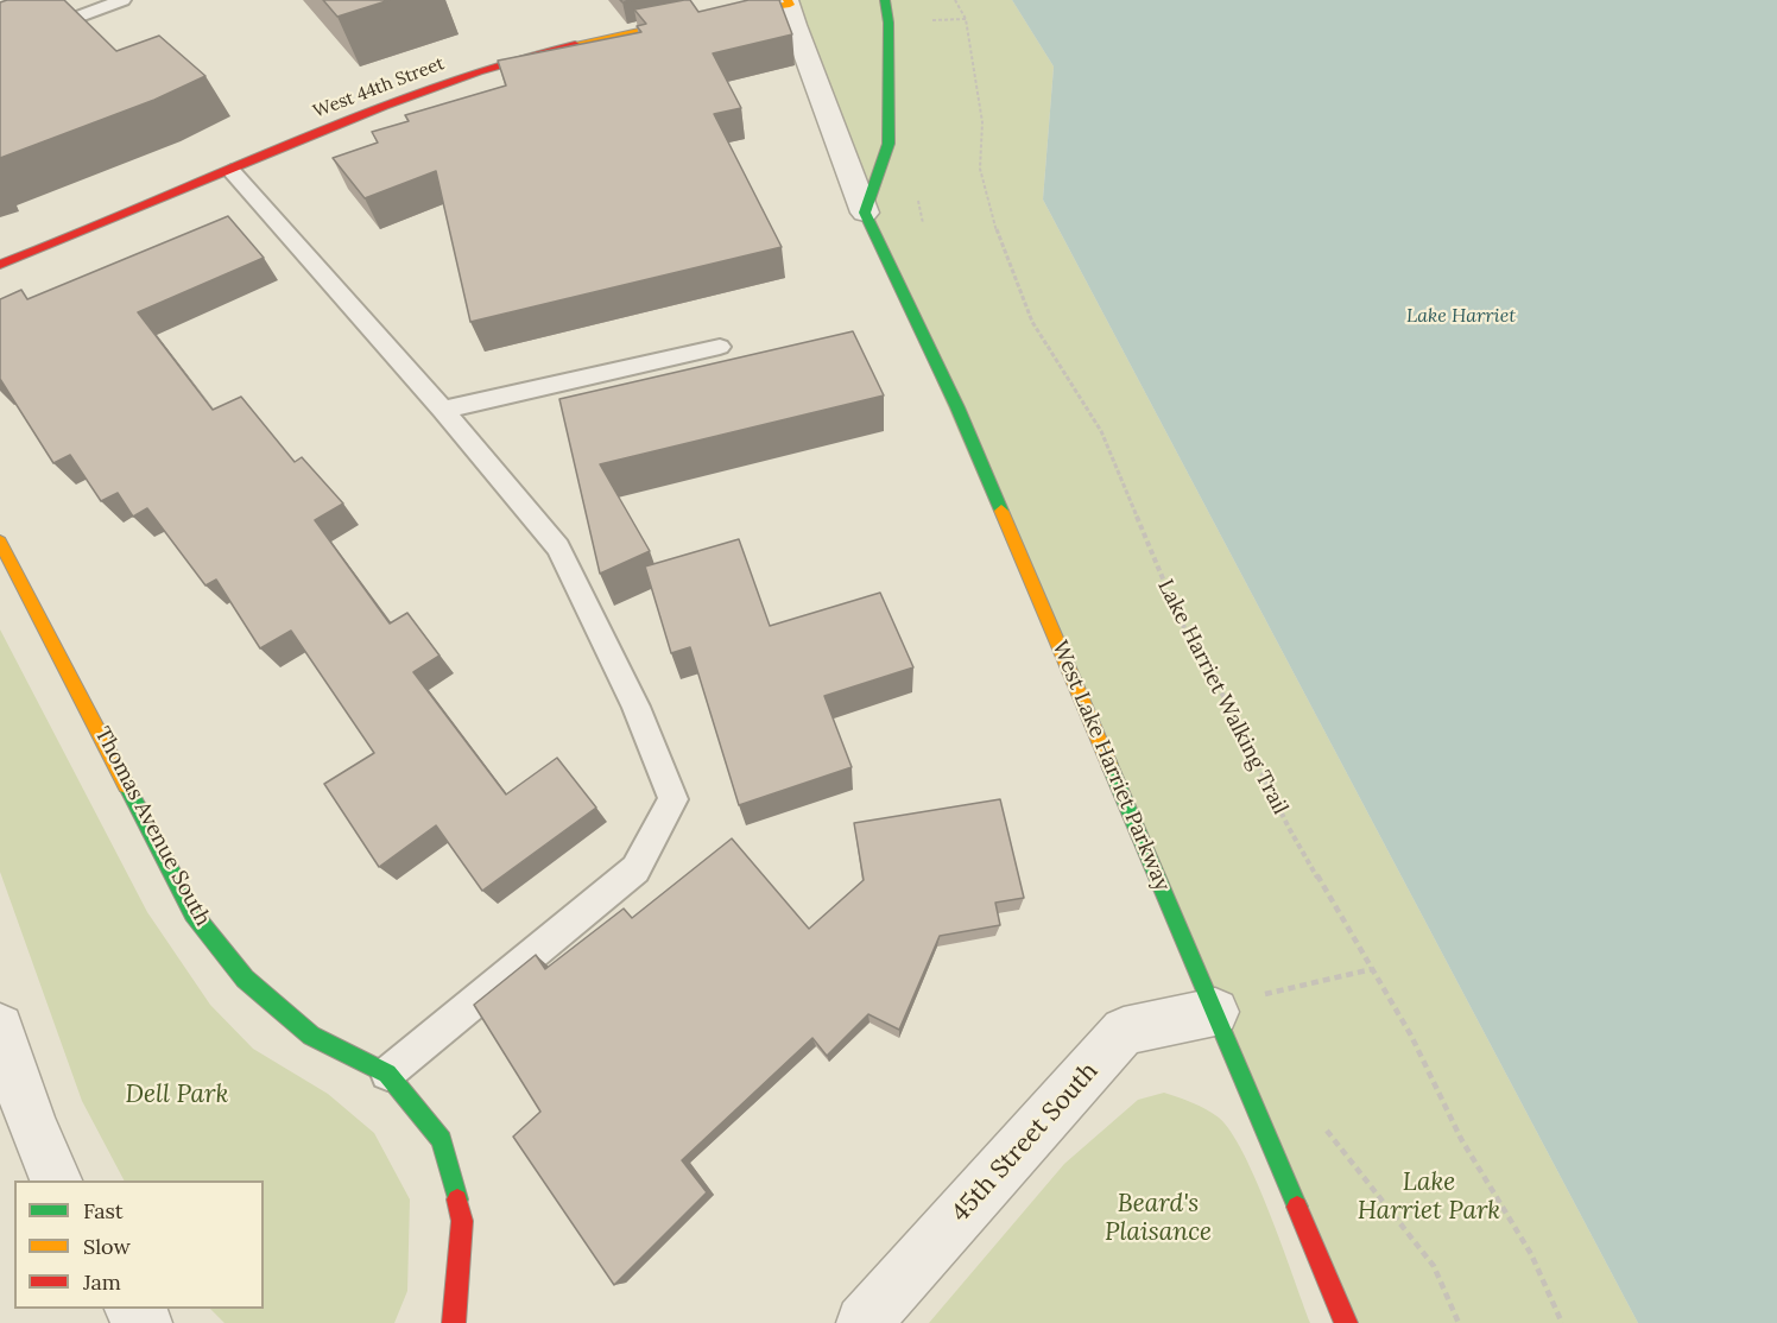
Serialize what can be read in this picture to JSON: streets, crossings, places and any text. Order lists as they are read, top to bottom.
{
  "streets": {
    "street": [
      "West 44th Street",
      "West Lake Harriet Parkway",
      "Thomas Avenue South",
      "45th Street South"
    ],
    "path": ["Lake Harriet Walking Trail"]
  },
  "crossings": [
    ["West 44th Street", "West Lake Harriet Parkway"],
    ["West Lake Harriet Parkway", "45th Street South"]
  ],
  "water": ["Lake Harriet"],
  "parks": ["Dell Park", "Lake Harriet Park", "Beard's Plaisance"],
  "legend": ["Fast", "Slow", "Jam"]
}
